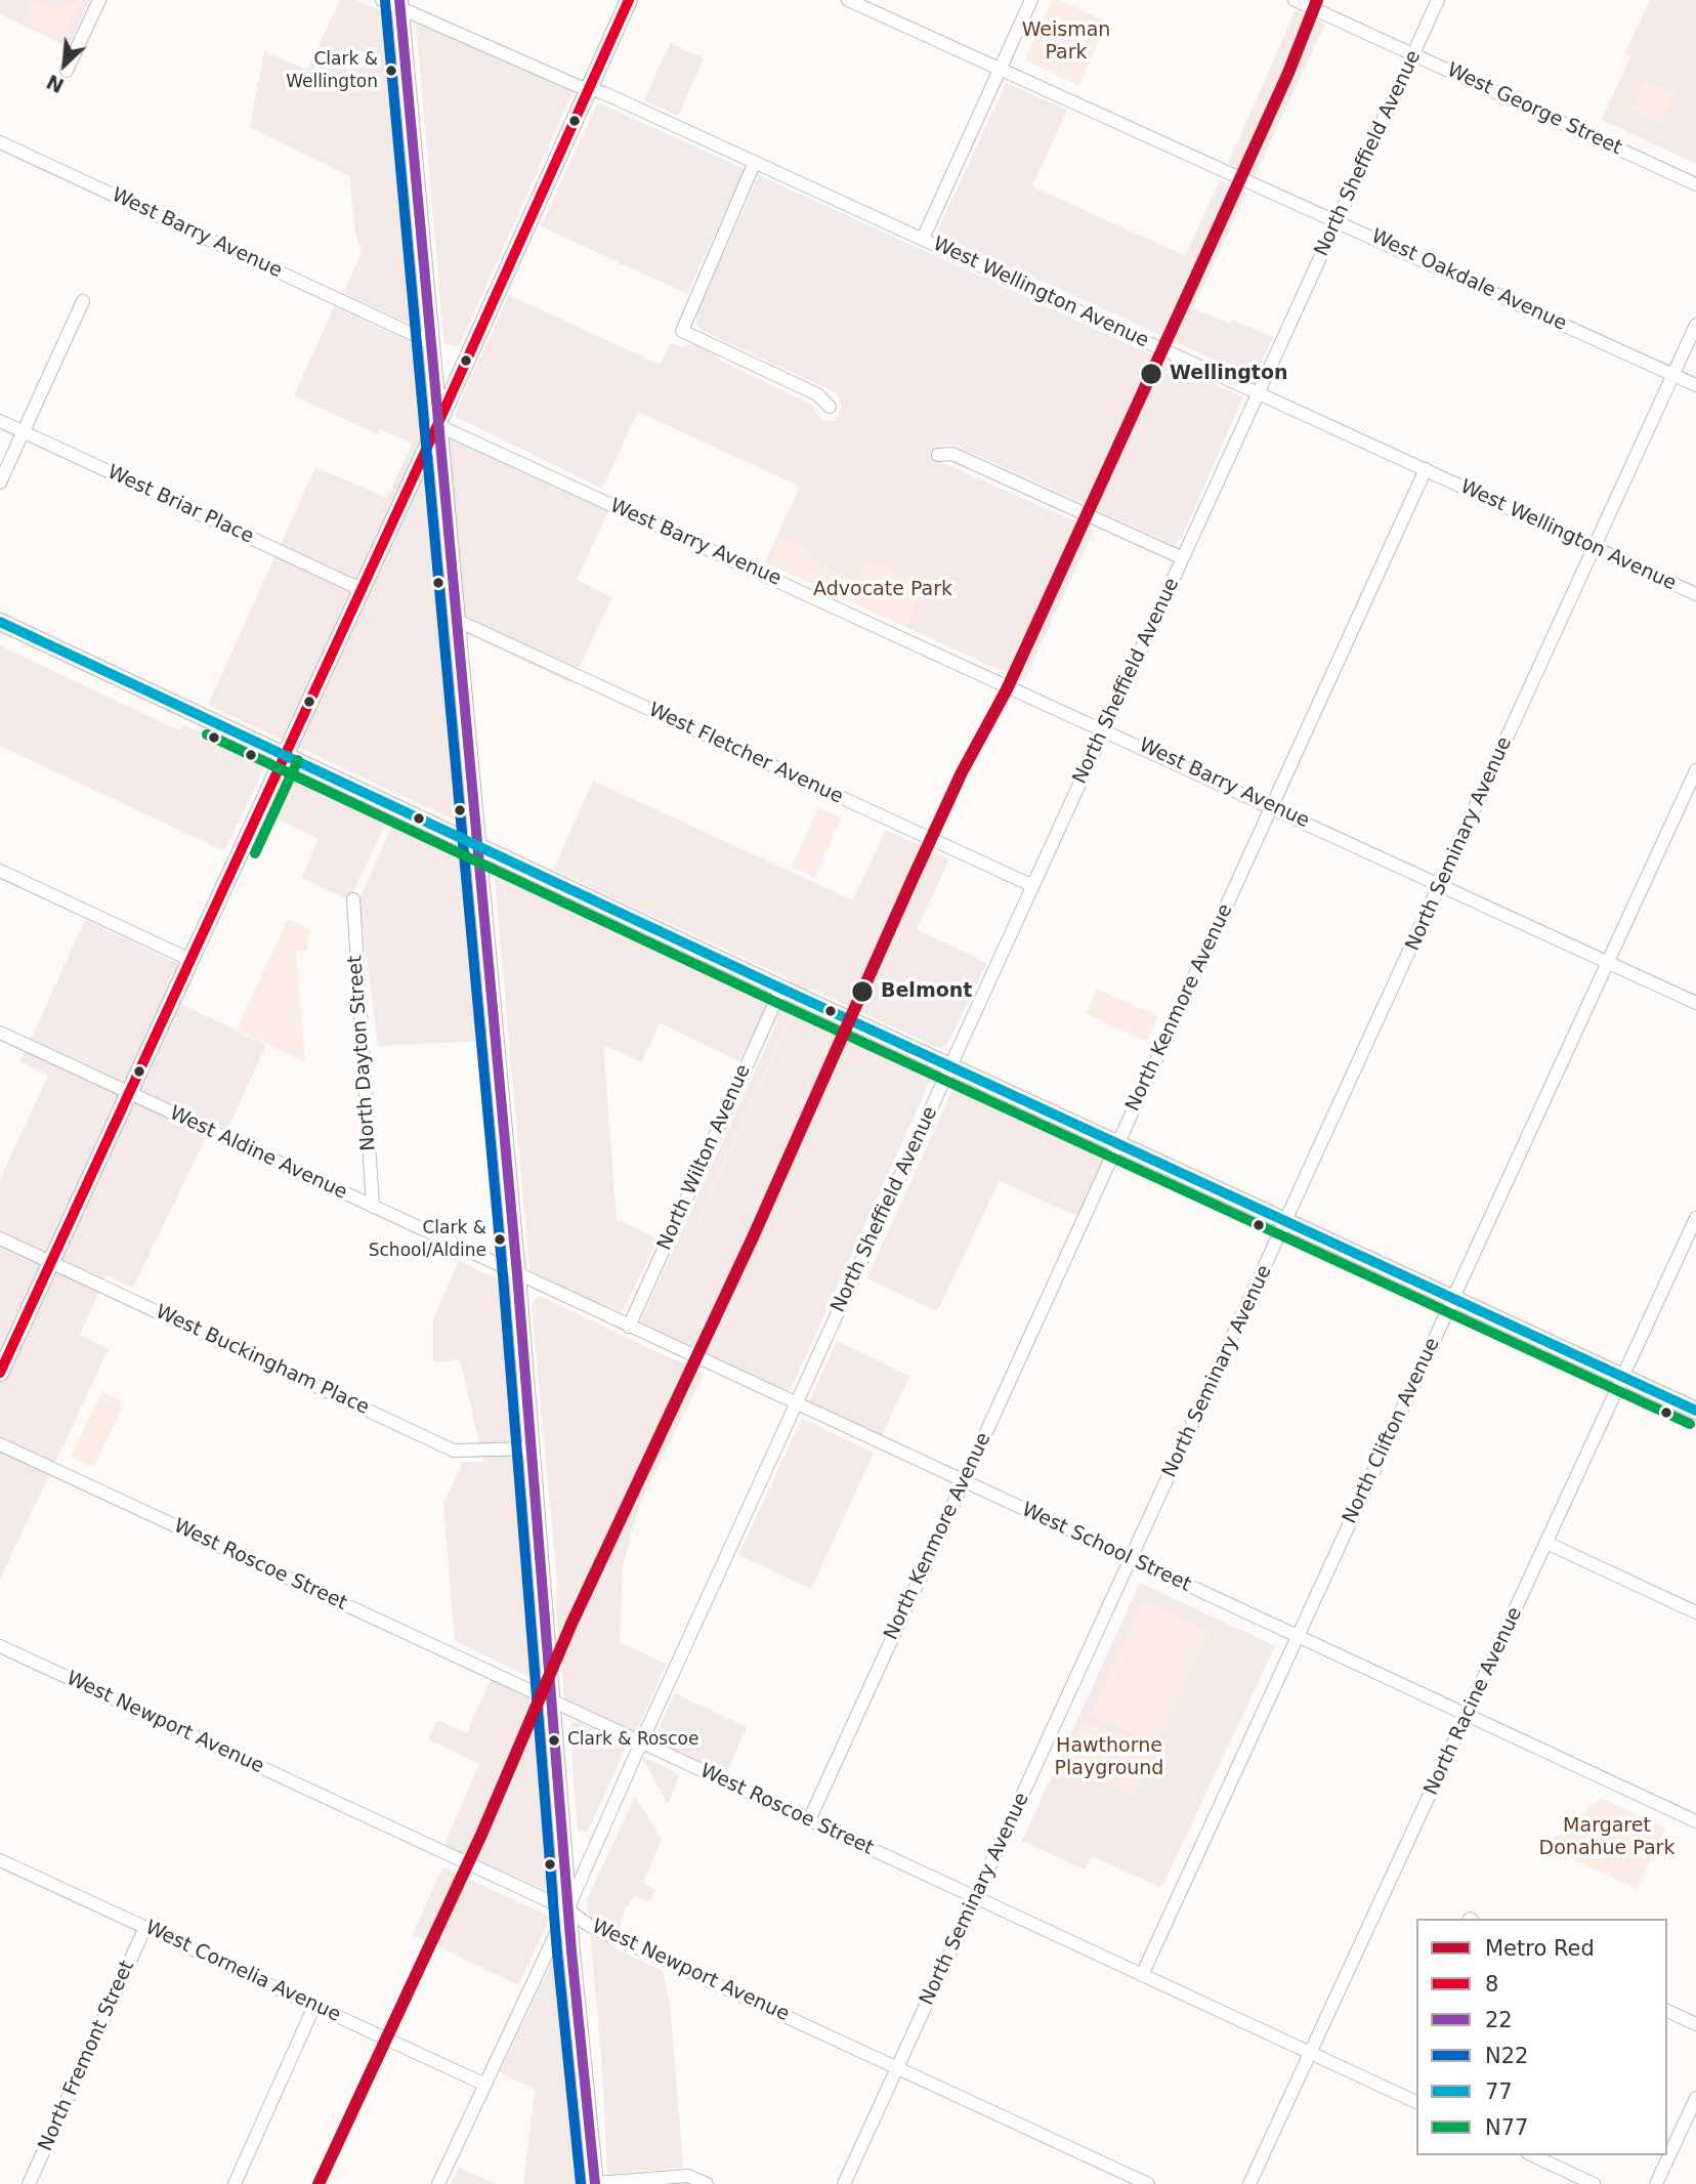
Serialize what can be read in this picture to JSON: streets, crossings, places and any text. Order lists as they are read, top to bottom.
{
  "streets": {
    "street": [
      "West George Street",
      "North Sheffield Avenue",
      "West Barry Avenue",
      "West Oakdale Avenue",
      "West Wellington Avenue",
      "West Briar Place",
      "West Fletcher Avenue",
      "North Seminary Avenue",
      "North Kenmore Avenue",
      "North Dayton Street",
      "West Aldine Avenue",
      "North Wilton Avenue",
      "West Buckingham Place",
      "North Clifton Avenue",
      "West School Street",
      "West Roscoe Street",
      "North Racine Avenue",
      "West Newport Avenue",
      "West Cornelia Avenue",
      "North Fremont Street"
    ]
  },
  "crossings": [
    ["West George Street", "North Sheffield Avenue"],
    ["North Sheffield Avenue", "West Barry Avenue"],
    ["North Sheffield Avenue", "West Oakdale Avenue"],
    ["North Sheffield Avenue", "West Wellington Avenue"],
    ["North Sheffield Avenue", "West Fletcher Avenue"],
    ["North Sheffield Avenue", "West School Street"],
    ["North Sheffield Avenue", "West Roscoe Street"],
    ["North Sheffield Avenue", "West Newport Avenue"],
    ["North Sheffield Avenue", "West Cornelia Avenue"],
    ["West Barry Avenue", "North Seminary Avenue"],
    ["West Barry Avenue", "North Kenmore Avenue"],
    ["West Barry Avenue", "North Clifton Avenue"],
    ["West Oakdale Avenue", "North Seminary Avenue"],
    ["West Wellington Avenue", "North Seminary Avenue"],
    ["West Wellington Avenue", "North Kenmore Avenue"],
    ["North Seminary Avenue", "West School Street"],
    ["North Seminary Avenue", "West Roscoe Street"],
    ["North Seminary Avenue", "West Newport Avenue"],
    ["North Kenmore Avenue", "West School Street"],
    ["North Kenmore Avenue", "West Roscoe Street"],
    ["North Dayton Street", "West Aldine Avenue"],
    ["West Aldine Avenue", "West School Street"],
    ["North Wilton Avenue", "West School Street"],
    ["North Clifton Avenue", "West School Street"],
    ["North Clifton Avenue", "West Roscoe Street"],
    ["West School Street", "North Racine Avenue"],
    ["West Roscoe Street", "North Racine Avenue"],
    ["West Cornelia Avenue", "North Fremont Street"]
  ],
  "parks": [
    "Weisman Park",
    "Advocate Park",
    "Hawthorne Playground",
    "Margaret Donahue Park"
  ],
  "places": [
    "Clark & Wellington",
    "Wellington",
    "Belmont",
    "Clark & School/Aldine",
    "Clark & Roscoe"
  ],
  "lines": [
    "metro line Red",
    "transit line 8",
    "transit line 22",
    "transit line N22",
    "transit line 77",
    "transit line N77"
  ],
  "legend": [
    "Metro Red",
    "8",
    "22",
    "N22",
    "77",
    "N77"
  ],
  "north": "bottom left"
}
